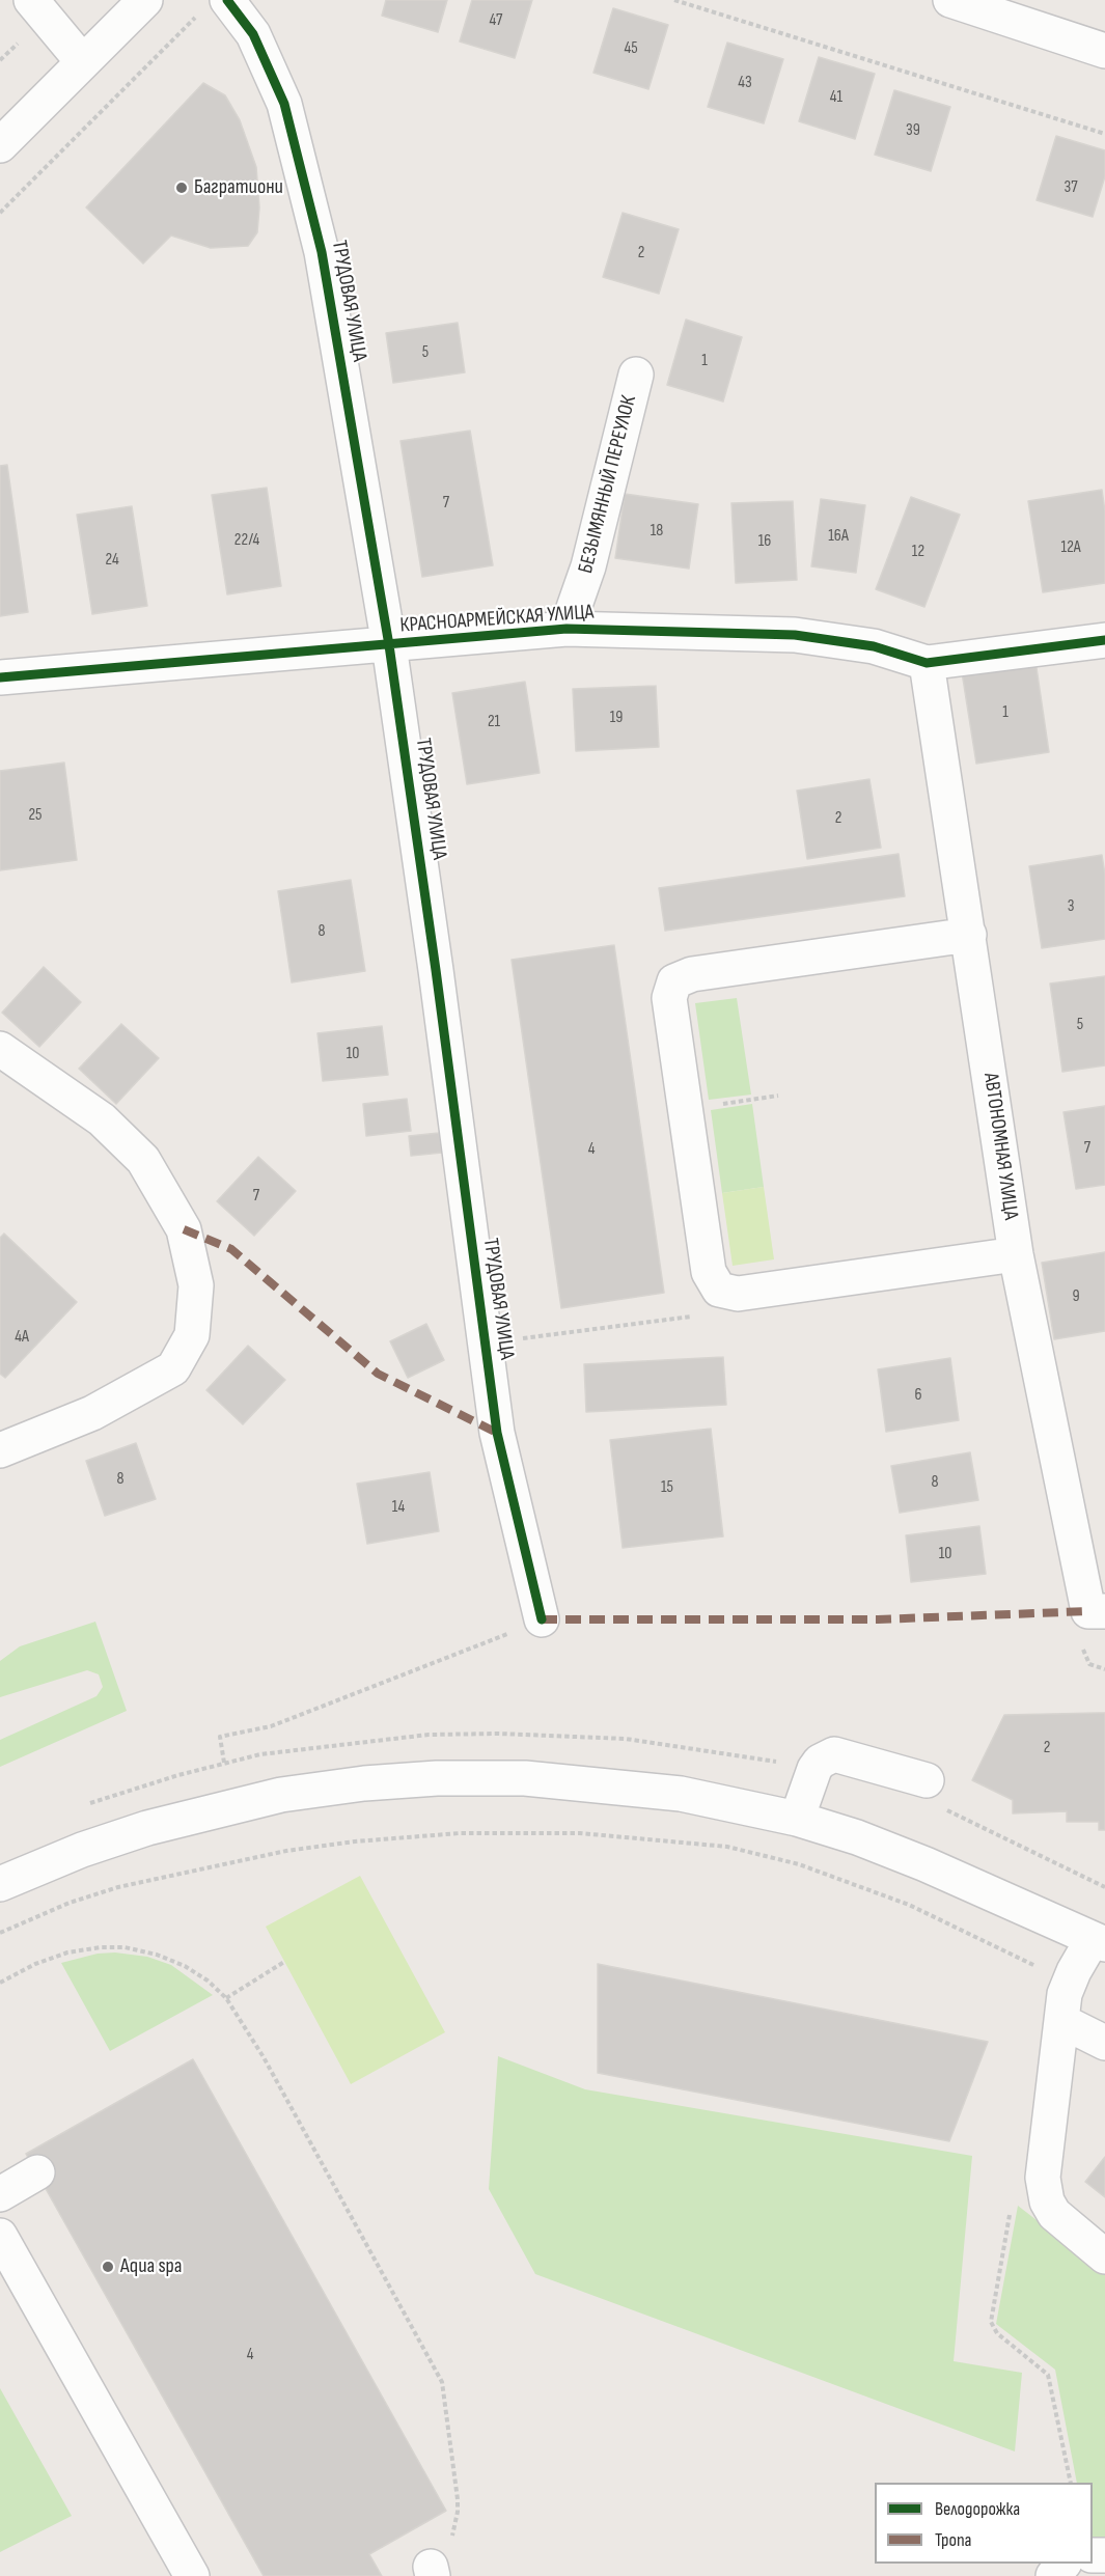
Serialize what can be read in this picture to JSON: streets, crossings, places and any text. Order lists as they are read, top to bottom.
{
  "streets": {
    "street": [
      "ТРУДОВАЯ УЛИЦА",
      "БЕЗЫМЯННЫЙ ПЕРЕУЛОК",
      "КРАСНОАРМЕЙСКАЯ УЛИЦА",
      "АВТОНОМНАЯ УЛИЦА"
    ]
  },
  "crossings": [
    ["ТРУДОВАЯ УЛИЦА", "КРАСНОАРМЕЙСКАЯ УЛИЦА"],
    ["БЕЗЫМЯННЫЙ ПЕРЕУЛОК", "КРАСНОАРМЕЙСКАЯ УЛИЦА"],
    ["КРАСНОАРМЕЙСКАЯ УЛИЦА", "АВТОНОМНАЯ УЛИЦА"]
  ],
  "places": ["Багратиони", "Aqua spa"],
  "house_numbers": [
    "47",
    "45",
    "43",
    "41",
    "39",
    "37",
    "2",
    "5",
    "1",
    "7",
    "18",
    "16А",
    "22/4",
    "16",
    "12А",
    "12",
    "24",
    "1",
    "19",
    "21",
    "25",
    "2",
    "3",
    "8",
    "5",
    "10",
    "7",
    "4",
    "7",
    "9",
    "4А",
    "6",
    "8",
    "8",
    "15",
    "14",
    "10",
    "2",
    "4"
  ],
  "legend": ["Велодорожка", "Тропа"]
}
